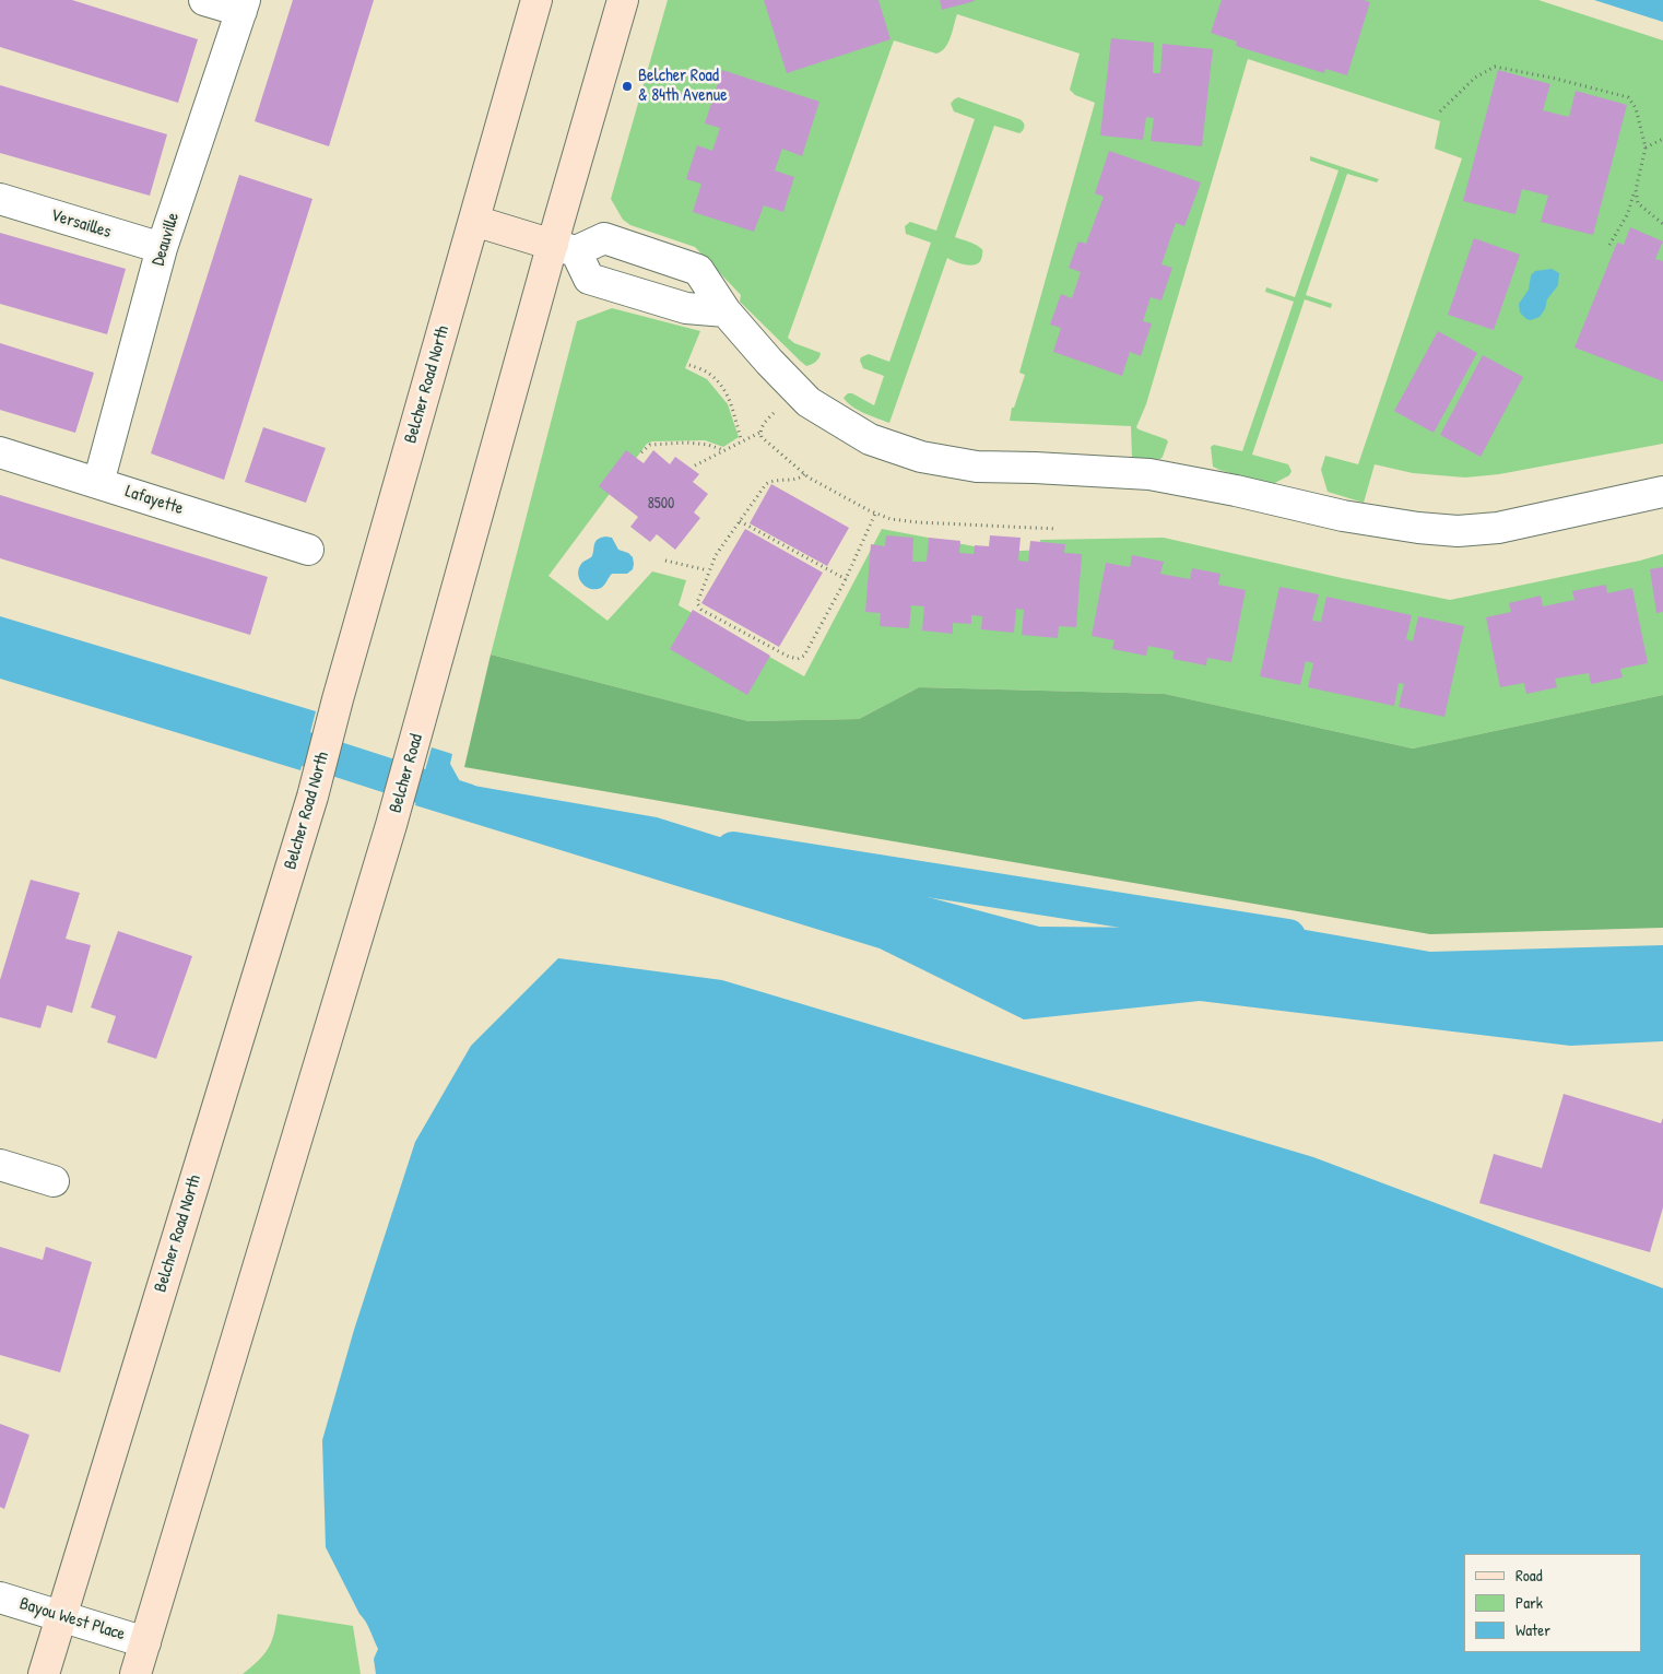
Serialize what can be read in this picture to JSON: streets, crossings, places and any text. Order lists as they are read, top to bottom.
{
  "streets": {
    "main road": ["Belcher Road North", "Belcher Road"],
    "street": [
      "Versailles",
      "Deauville",
      "Lafayette",
      "Bayou West Place"
    ]
  },
  "crossings": [
    ["Versailles", "Deauville"],
    ["Deauville", "Lafayette"],
    ["Belcher Road North", "Bayou West Place"],
    ["Belcher Road", "Bayou West Place"]
  ],
  "places": ["Belcher Road & 84th Avenue"],
  "house_numbers": ["8500"],
  "legend": ["Road", "Park", "Water"]
}
